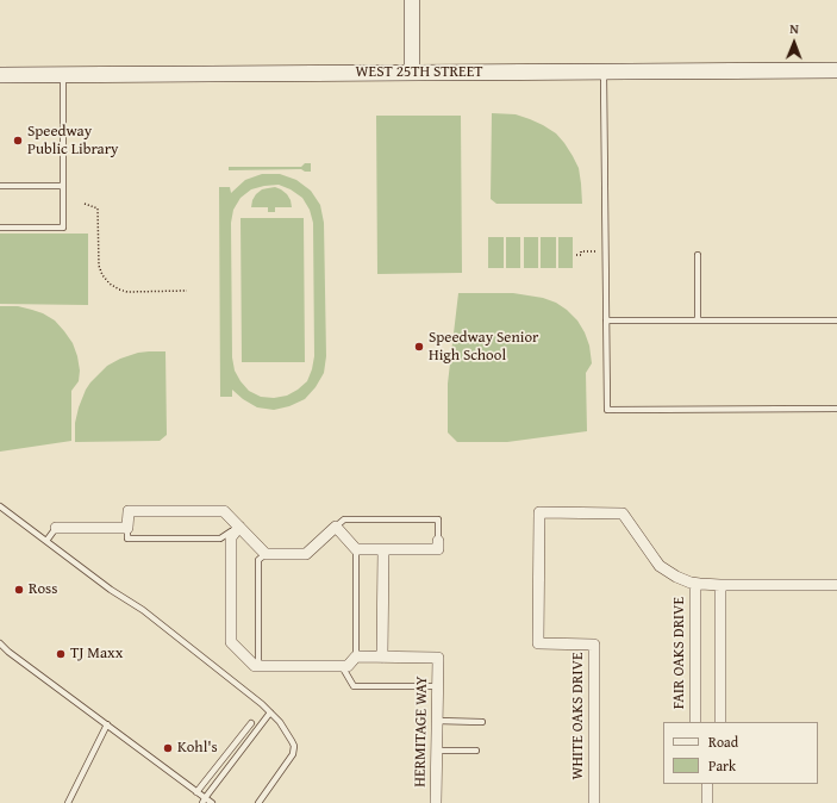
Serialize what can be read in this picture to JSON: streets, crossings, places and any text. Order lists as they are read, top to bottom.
{
  "streets": {
    "street": [
      "WEST 25TH STREET",
      "FAIR OAKS DRIVE",
      "WHITE OAKS DRIVE",
      "HERMITAGE WAY"
    ]
  },
  "crossings": [
    ["FAIR OAKS DRIVE", "WHITE OAKS DRIVE"]
  ],
  "places": [
    "Speedway Public Library",
    "Speedway Senior High School",
    "Ross",
    "TJ Maxx",
    "Kohl's"
  ],
  "legend": ["Road", "Park"],
  "north": "top"
}
